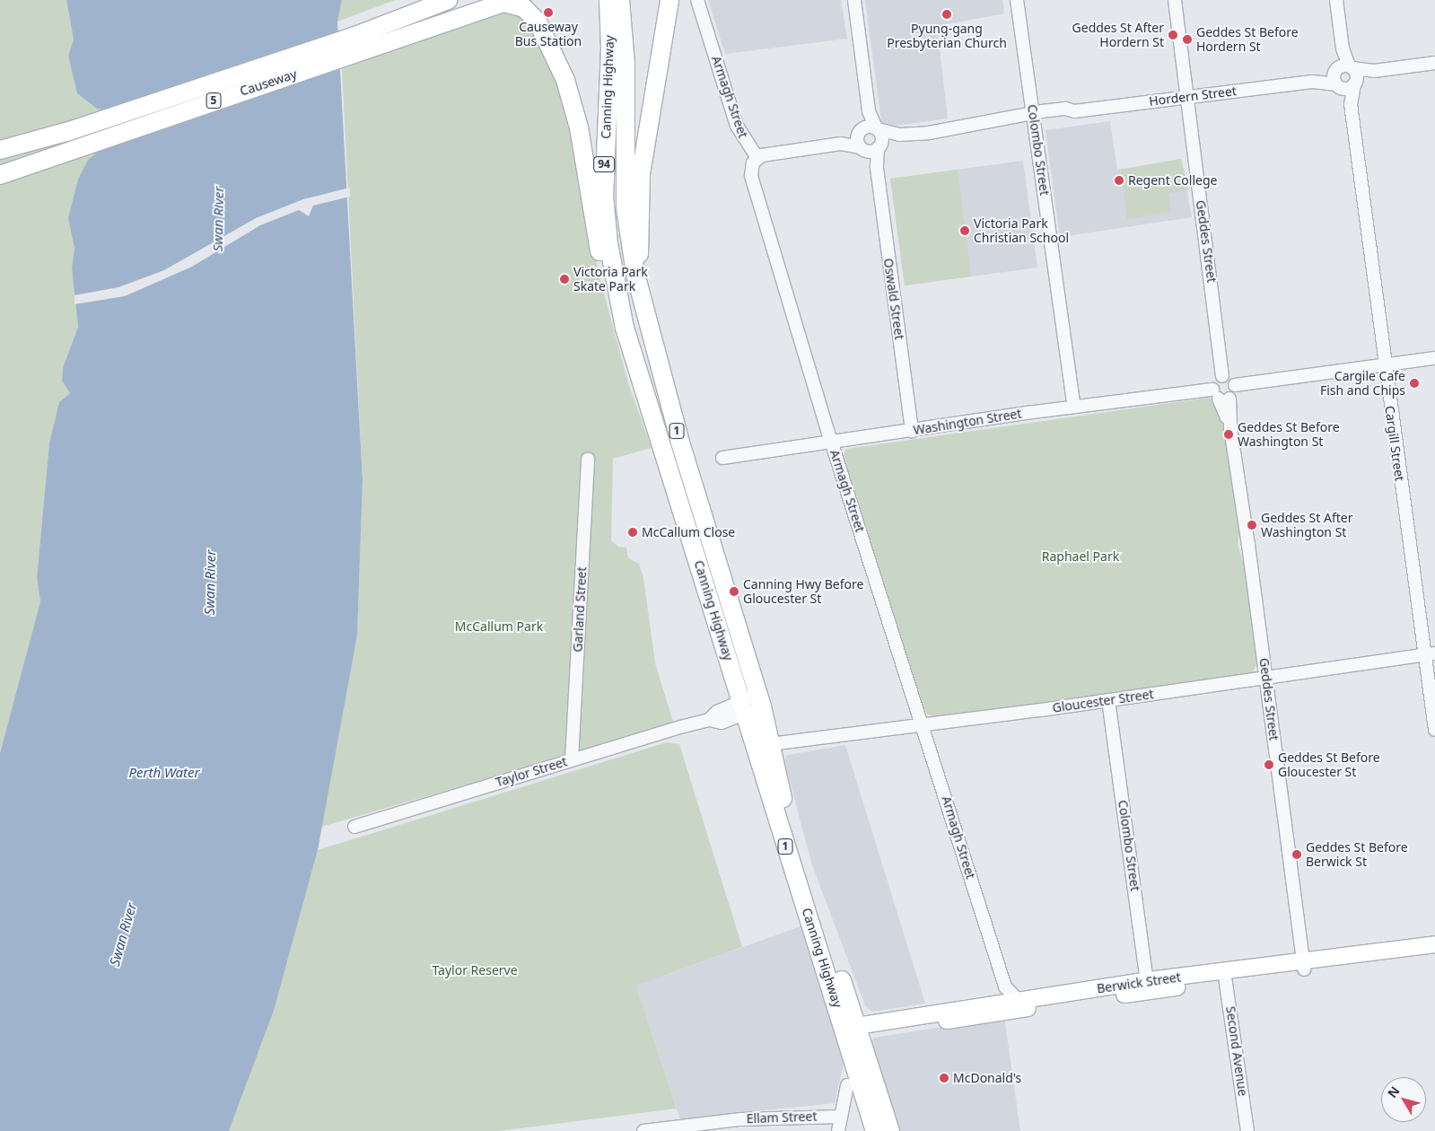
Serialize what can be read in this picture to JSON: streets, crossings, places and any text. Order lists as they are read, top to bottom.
{
  "streets": {
    "highway": [
      "Causeway",
      "Canning Highway",
      "5",
      "94",
      "1"
    ],
    "main road": ["Berwick Street"],
    "street": [
      "Hordern Street",
      "Armagh Street",
      "Colombo Street",
      "Geddes Street",
      "Oswald Street",
      "Washington Street",
      "Cargill Street",
      "Garland Street",
      "Gloucester Street",
      "Taylor Street",
      "Second Avenue",
      "Ellam Street"
    ]
  },
  "crossings": [
    ["Canning Highway", "Gloucester Street"],
    ["Canning Highway", "Taylor Street"],
    ["Canning Highway", "Berwick Street"],
    ["Hordern Street", "Armagh Street"],
    ["Hordern Street", "Colombo Street"],
    ["Hordern Street", "Geddes Street"],
    ["Hordern Street", "Oswald Street"],
    ["Hordern Street", "Cargill Street"],
    ["Armagh Street", "Washington Street"],
    ["Armagh Street", "Gloucester Street"],
    ["Armagh Street", "Berwick Street"],
    ["Colombo Street", "Washington Street"],
    ["Colombo Street", "Gloucester Street"],
    ["Colombo Street", "Berwick Street"],
    ["Geddes Street", "Washington Street"],
    ["Geddes Street", "Gloucester Street"],
    ["Geddes Street", "Berwick Street"],
    ["Oswald Street", "Washington Street"],
    ["Cargill Street", "Gloucester Street"],
    ["Garland Street", "Taylor Street"],
    ["Berwick Street", "Second Avenue"]
  ],
  "water": ["Swan River", "Perth Water"],
  "parks": ["Raphael Park", "McCallum Park", "Taylor Reserve"],
  "places": [
    "Causeway Bus Station",
    "Pyung-gang Presbyterian Church",
    "Geddes St After Hordern St",
    "Geddes St Before Hordern St",
    "Regent College",
    "Victoria Park Christian School",
    "Victoria Park Skate Park",
    "Cargile Cafe Fish and Chips",
    "Geddes St Before Washington St",
    "Geddes St After Washington St",
    "McCallum Close",
    "Canning Hwy Before Gloucester St",
    "Geddes St Before Gloucester St",
    "Geddes St Before Berwick St",
    "McDonald's"
  ],
  "north": "top left"
}
